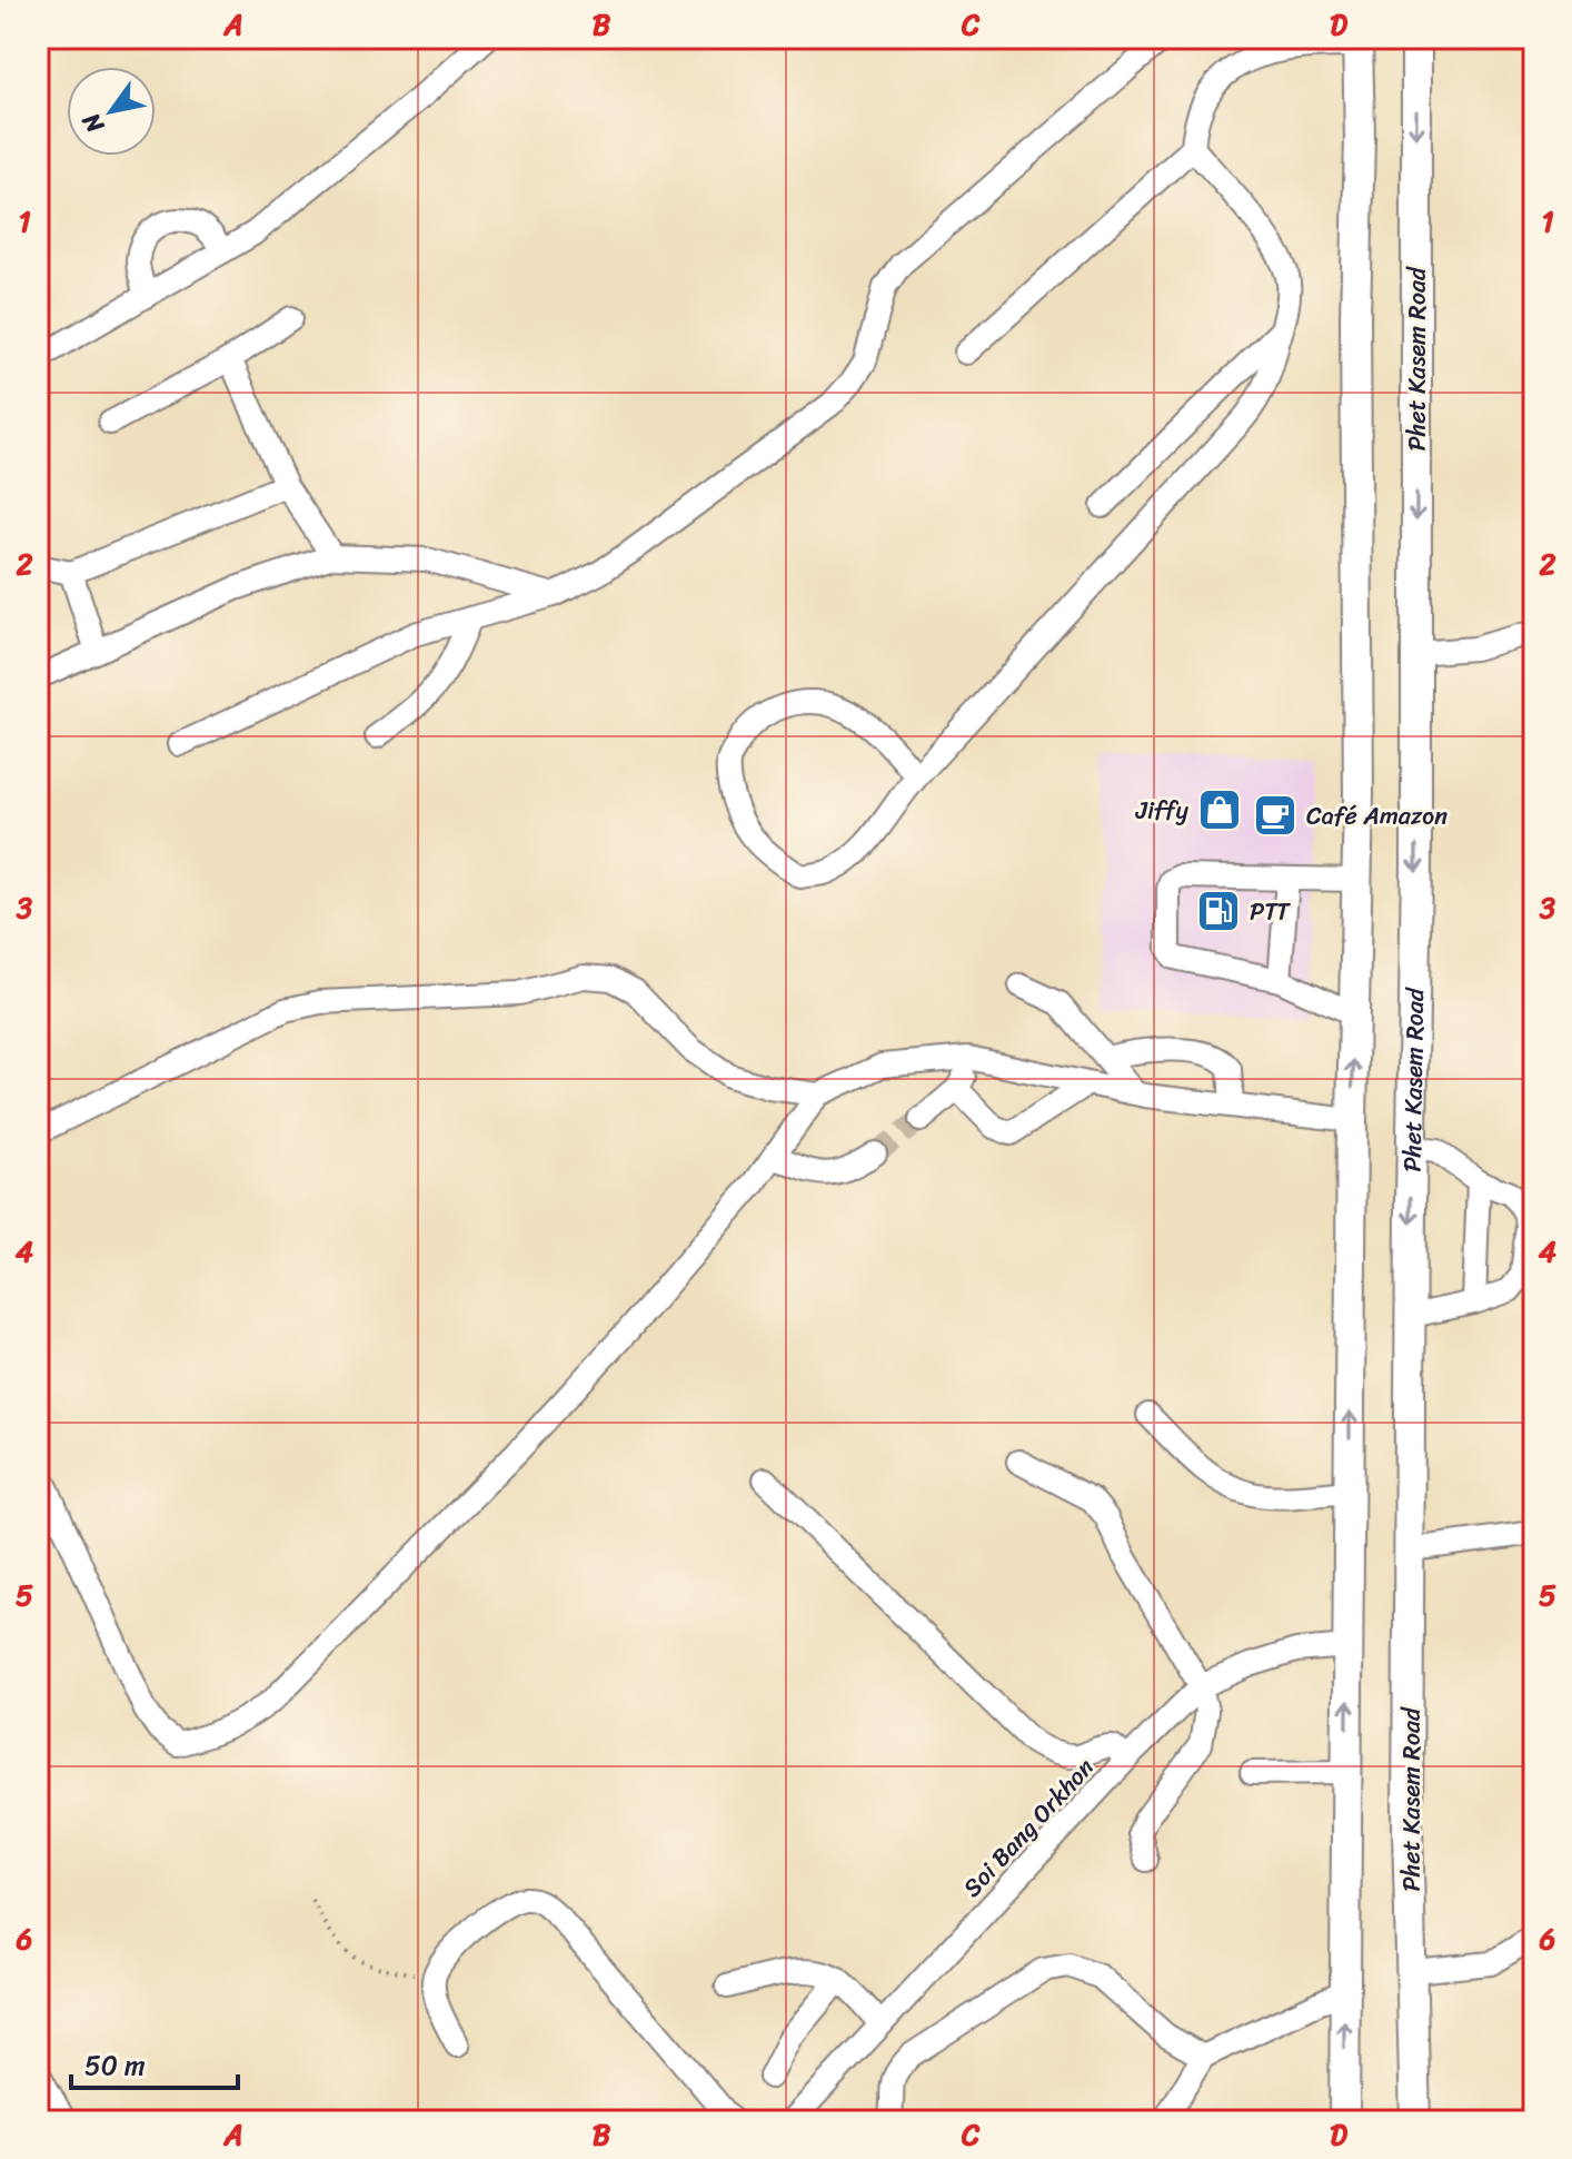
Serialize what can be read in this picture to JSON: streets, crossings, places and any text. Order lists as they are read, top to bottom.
{
  "streets": {
    "main road": ["Phet Kasem Road"],
    "street": ["Soi Bang Orkhon"]
  },
  "places": {
    "shop": ["Jiffy"],
    "cafe": ["Café Amazon"],
    "fuel station": ["PTT"]
  },
  "scale_bar": "50 m",
  "north": "bottom left",
  "grid": {
    "columns": [
      "A",
      "B",
      "C",
      "D"
    ],
    "rows": [
      "1",
      "2",
      "3",
      "4",
      "5",
      "6"
    ]
  }
}
